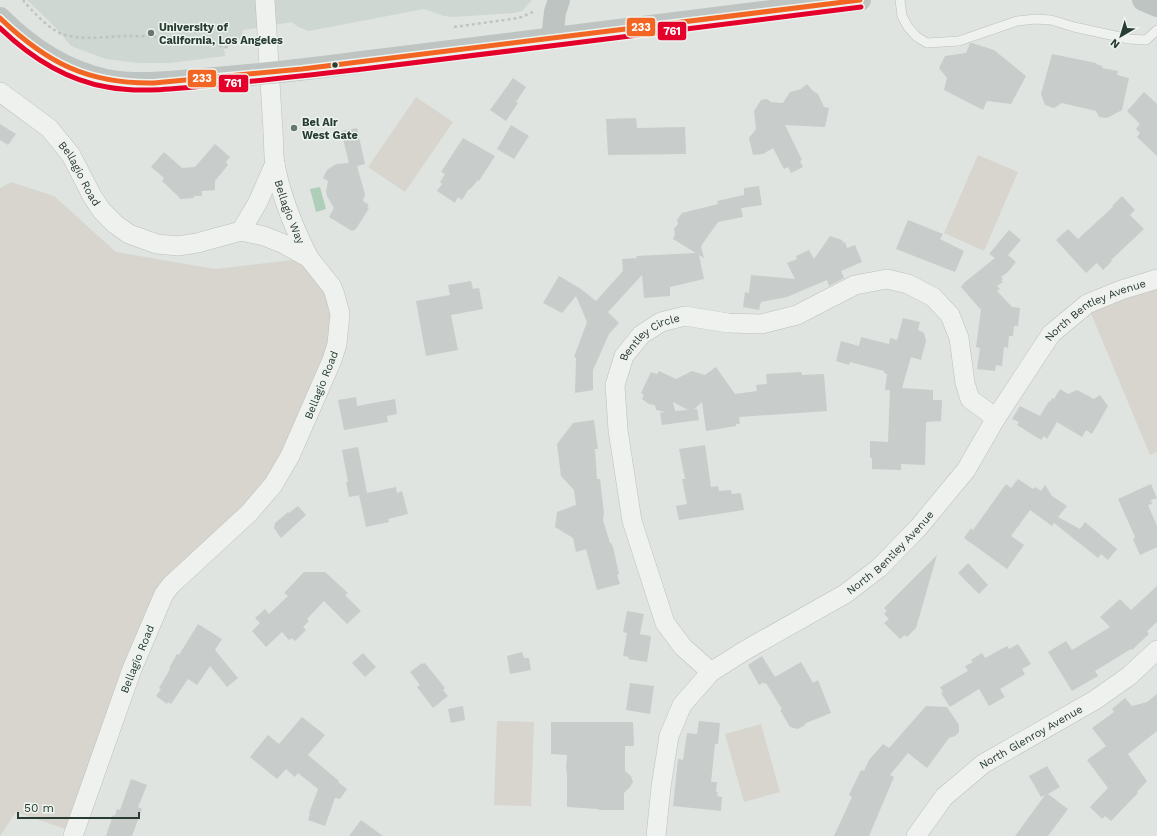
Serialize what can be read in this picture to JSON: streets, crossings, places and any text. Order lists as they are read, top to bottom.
{
  "streets": {
    "street": [
      "Bellagio Road",
      "Bellagio Way",
      "North Bentley Avenue",
      "Bentley Circle",
      "North Glenroy Avenue"
    ]
  },
  "crossings": [
    ["Bellagio Road", "Bellagio Way"],
    ["North Bentley Avenue", "Bentley Circle"]
  ],
  "places": ["University of California, Los Angeles", "Bel Air West Gate"],
  "lines": ["transit line 233", "transit line 761"],
  "scale_bar": "50 m",
  "north": "bottom left"
}
